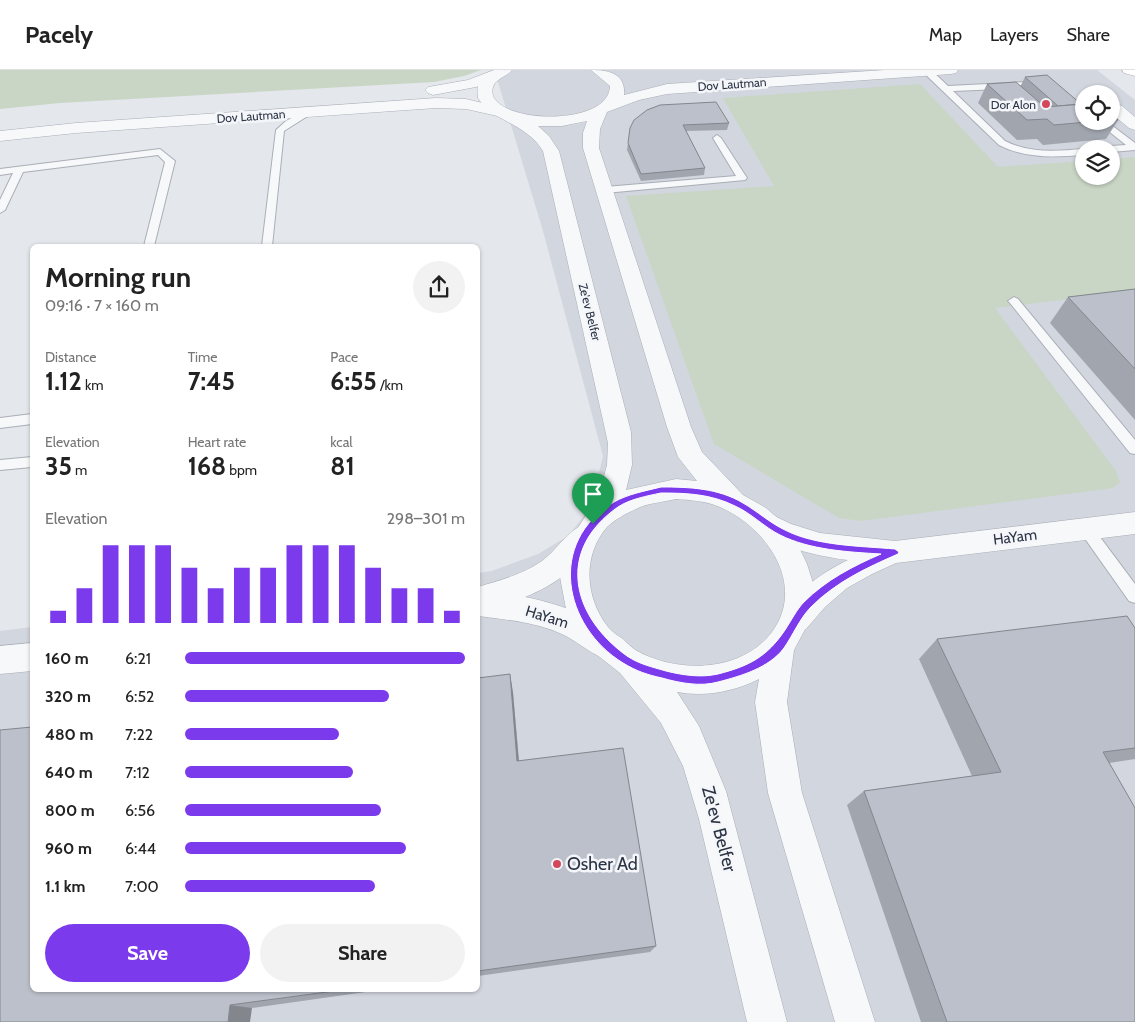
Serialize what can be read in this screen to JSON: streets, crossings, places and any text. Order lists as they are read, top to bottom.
{
  "streets": {
    "street": ["Dov Lautman", "Ze'ev Belfer", "HaYam"]
  },
  "crossings": [
    ["Dov Lautman", "Ze'ev Belfer"],
    ["Ze'ev Belfer", "HaYam"]
  ],
  "places": ["Dor Alon", "Osher Ad"],
  "page": {
    "header": "Pacely",
    "nav": ["Map", "Layers", "Share"],
    "heading": ["Morning run", "09:16 · 7 × 160 m"],
    "stats": [
      ["Distance", "1.12 km"],
      ["Time", "7:45"],
      ["Pace", "6:55 /km"],
      ["Elevation", "35 m"],
      ["Heart rate", "168 bpm"],
      ["kcal", "81"]
    ],
    "chart": ["Elevation", "298–301 m"],
    "list": [
      {
        "name": "160 m",
        "note": "6:21"
      },
      {
        "name": "320 m",
        "note": "6:52"
      },
      {
        "name": "480 m",
        "note": "7:22"
      },
      {
        "name": "640 m",
        "note": "7:12"
      },
      {
        "name": "800 m",
        "note": "6:56"
      },
      {
        "name": "960 m",
        "note": "6:44"
      },
      {
        "name": "1.1 km",
        "note": "7:00"
      }
    ],
    "buttons": ["Save", "Share"]
  }
}
